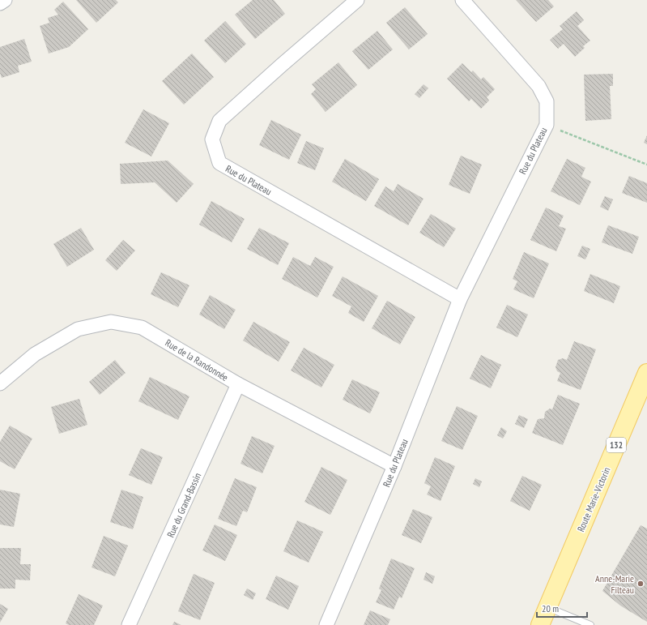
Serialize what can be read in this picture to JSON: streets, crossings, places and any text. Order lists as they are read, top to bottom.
{
  "streets": {
    "main road": ["132", "Route Marie-Victorin"],
    "street": ["Rue du Plateau", "Rue de la Randonnée", "Rue du Grand-Bassin"]
  },
  "crossings": [
    ["Rue du Plateau", "Rue de la Randonnée"],
    ["Rue de la Randonnée", "Rue du Grand-Bassin"]
  ],
  "places": ["Anne-Marie Filteau"],
  "scale_bar": "20 m"
}
